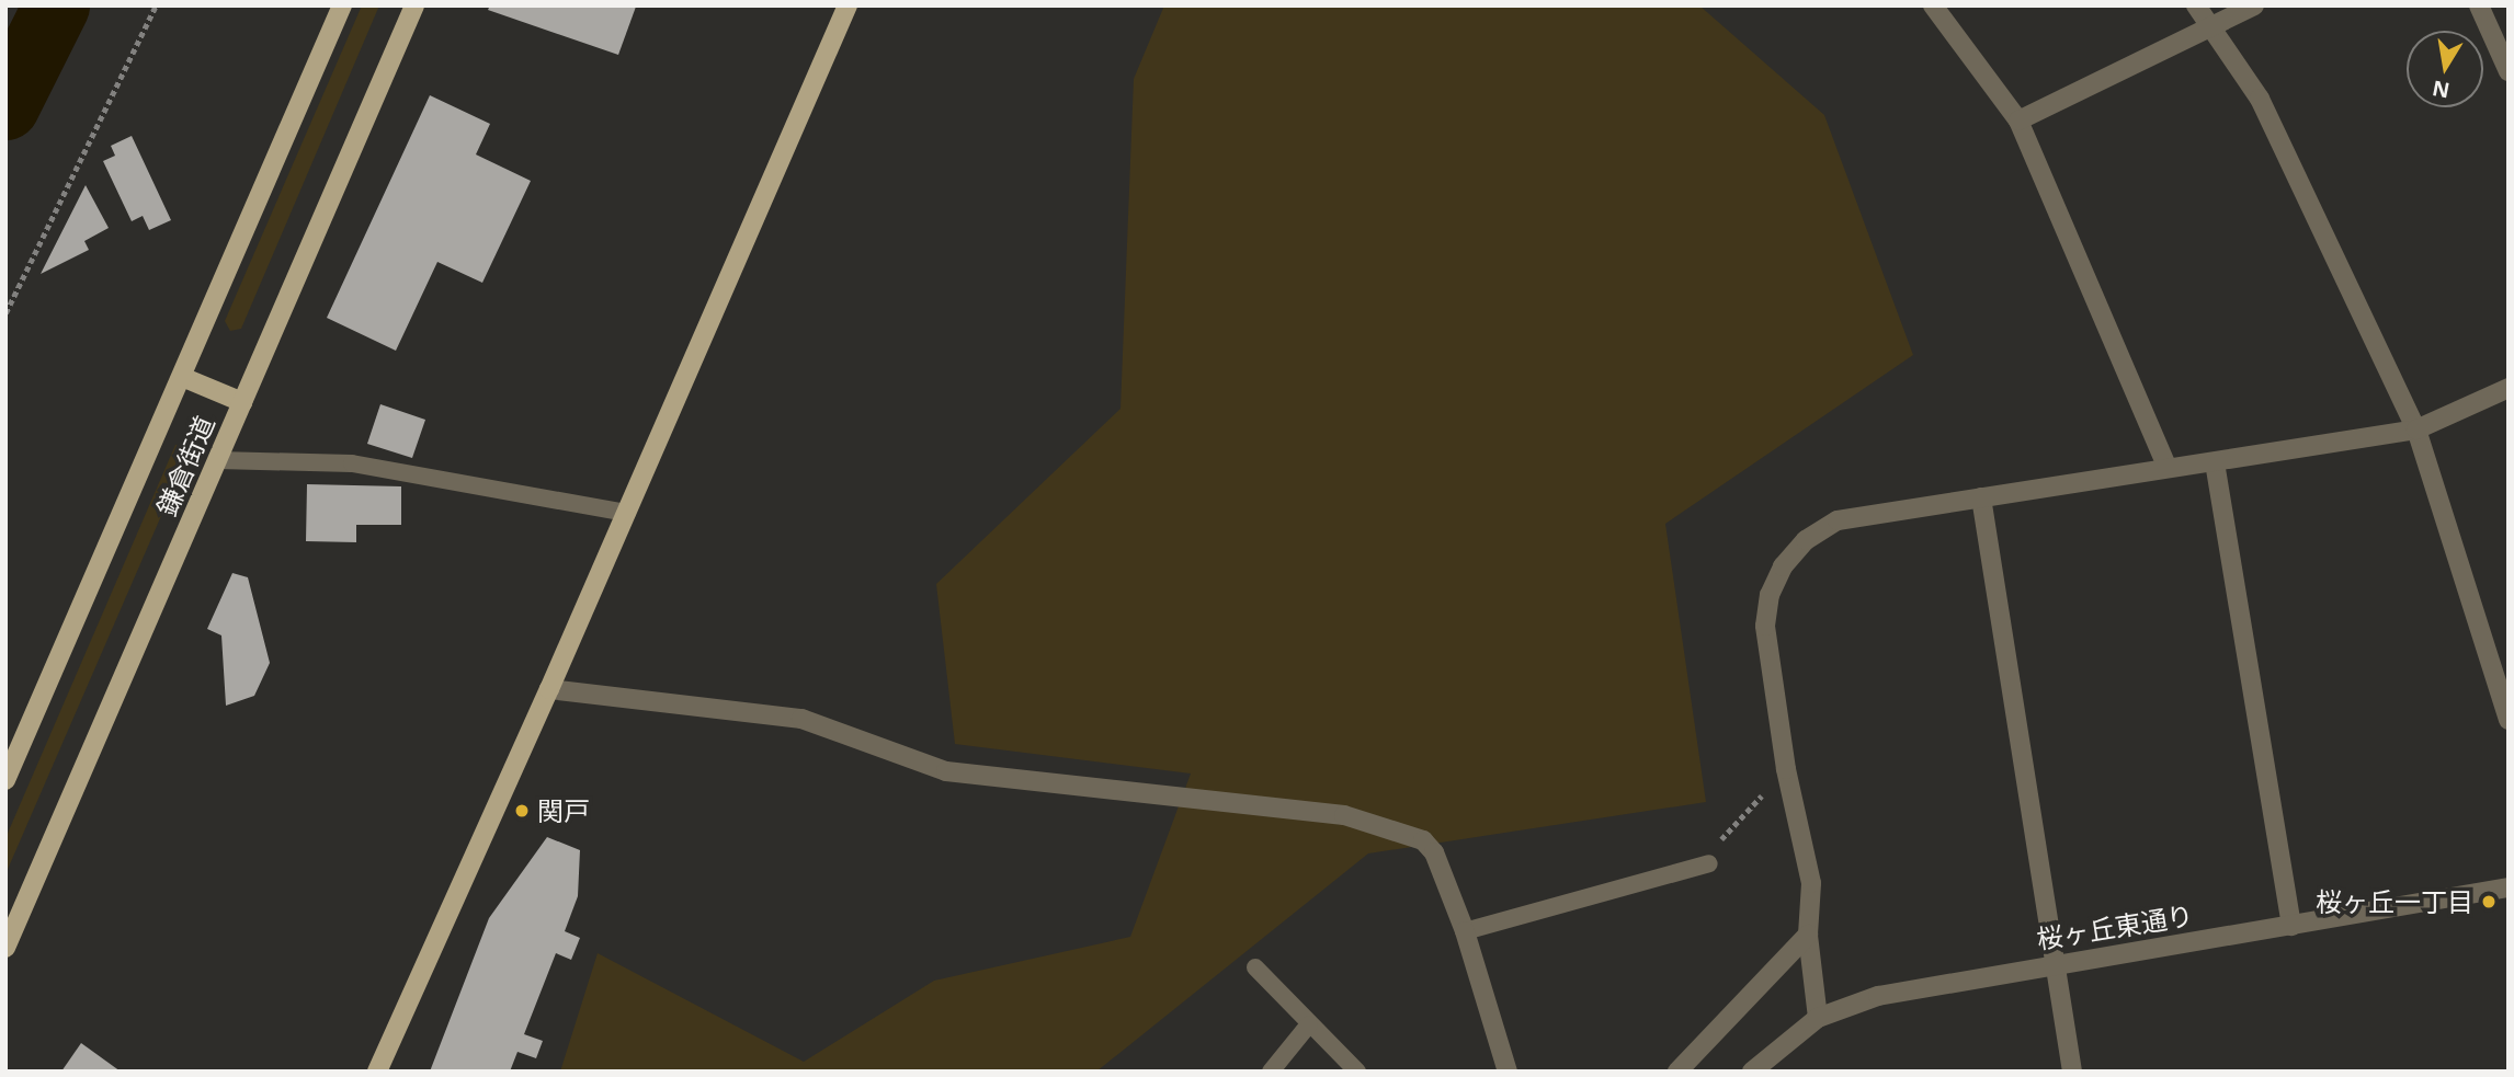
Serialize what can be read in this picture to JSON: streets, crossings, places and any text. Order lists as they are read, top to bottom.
{
  "streets": {
    "main road": ["鎌倉街道"],
    "street": ["桜ヶ丘東通り"]
  },
  "places": ["関戸", "桜ヶ丘一丁目"],
  "north": "bottom"
}
